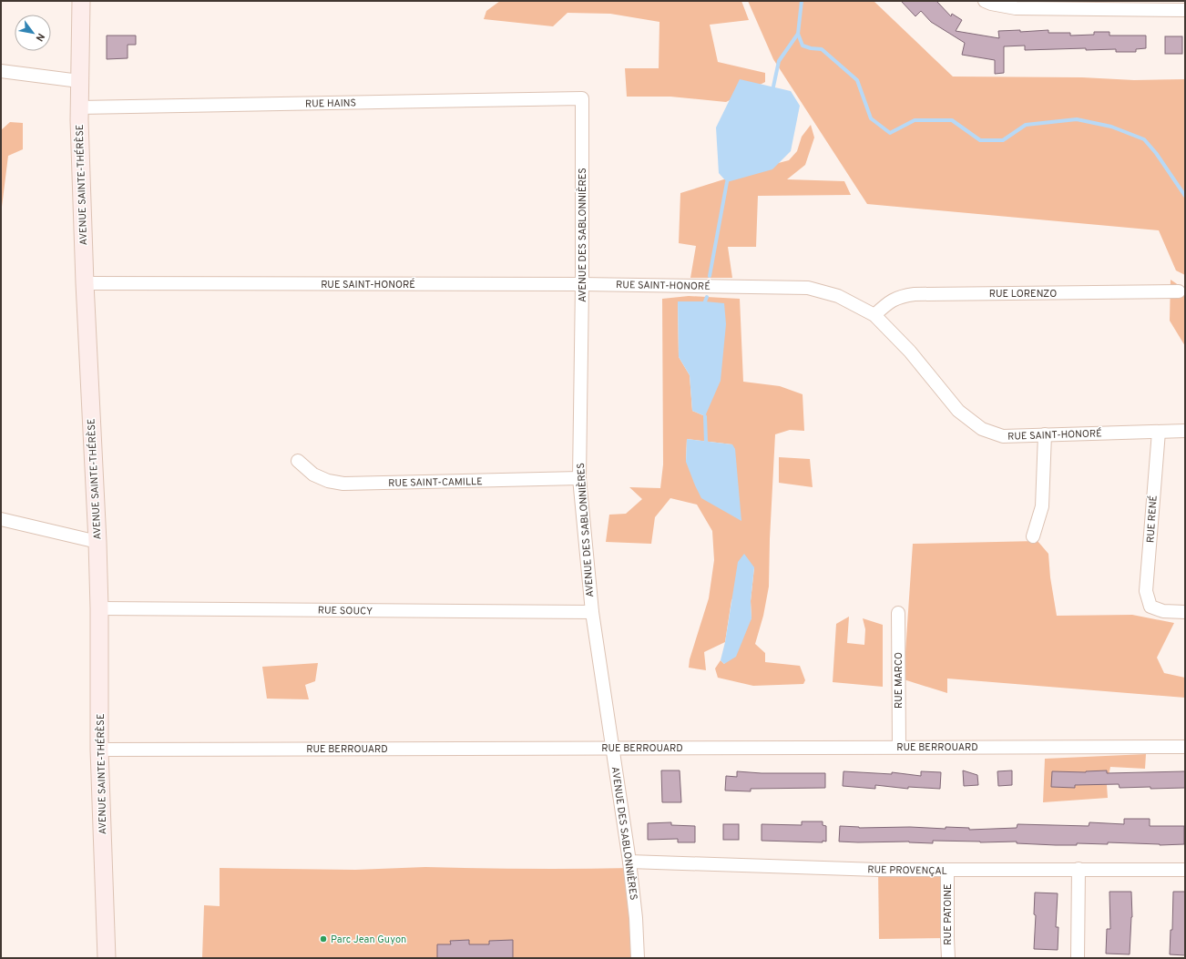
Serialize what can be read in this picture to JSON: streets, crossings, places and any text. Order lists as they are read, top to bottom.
{
  "streets": {
    "street": [
      "RUE HAINS",
      "AVENUE SAINTE-THÉRÈSE",
      "AVENUE DES SABLONNIÈRES",
      "RUE SAINT-HONORÉ",
      "RUE LORENZO",
      "RUE SAINT-CAMILLE",
      "RUE RENÉ",
      "RUE SOUCY",
      "RUE MARCO",
      "RUE BERROUARD",
      "RUE PROVENÇAL",
      "RUE PATOINE"
    ]
  },
  "crossings": [
    ["RUE HAINS", "AVENUE SAINTE-THÉRÈSE"],
    ["RUE HAINS", "AVENUE DES SABLONNIÈRES"],
    ["AVENUE SAINTE-THÉRÈSE", "RUE SAINT-HONORÉ"],
    ["AVENUE SAINTE-THÉRÈSE", "RUE SOUCY"],
    ["AVENUE SAINTE-THÉRÈSE", "RUE BERROUARD"],
    ["AVENUE DES SABLONNIÈRES", "RUE SAINT-HONORÉ"],
    ["AVENUE DES SABLONNIÈRES", "RUE SAINT-CAMILLE"],
    ["AVENUE DES SABLONNIÈRES", "RUE SOUCY"],
    ["AVENUE DES SABLONNIÈRES", "RUE BERROUARD"],
    ["AVENUE DES SABLONNIÈRES", "RUE PROVENÇAL"],
    ["RUE SAINT-HONORÉ", "RUE LORENZO"],
    ["RUE SAINT-HONORÉ", "RUE RENÉ"],
    ["RUE MARCO", "RUE BERROUARD"],
    ["RUE PROVENÇAL", "RUE PATOINE"]
  ],
  "places": ["Parc Jean Guyon"],
  "north": "bottom right"
}
